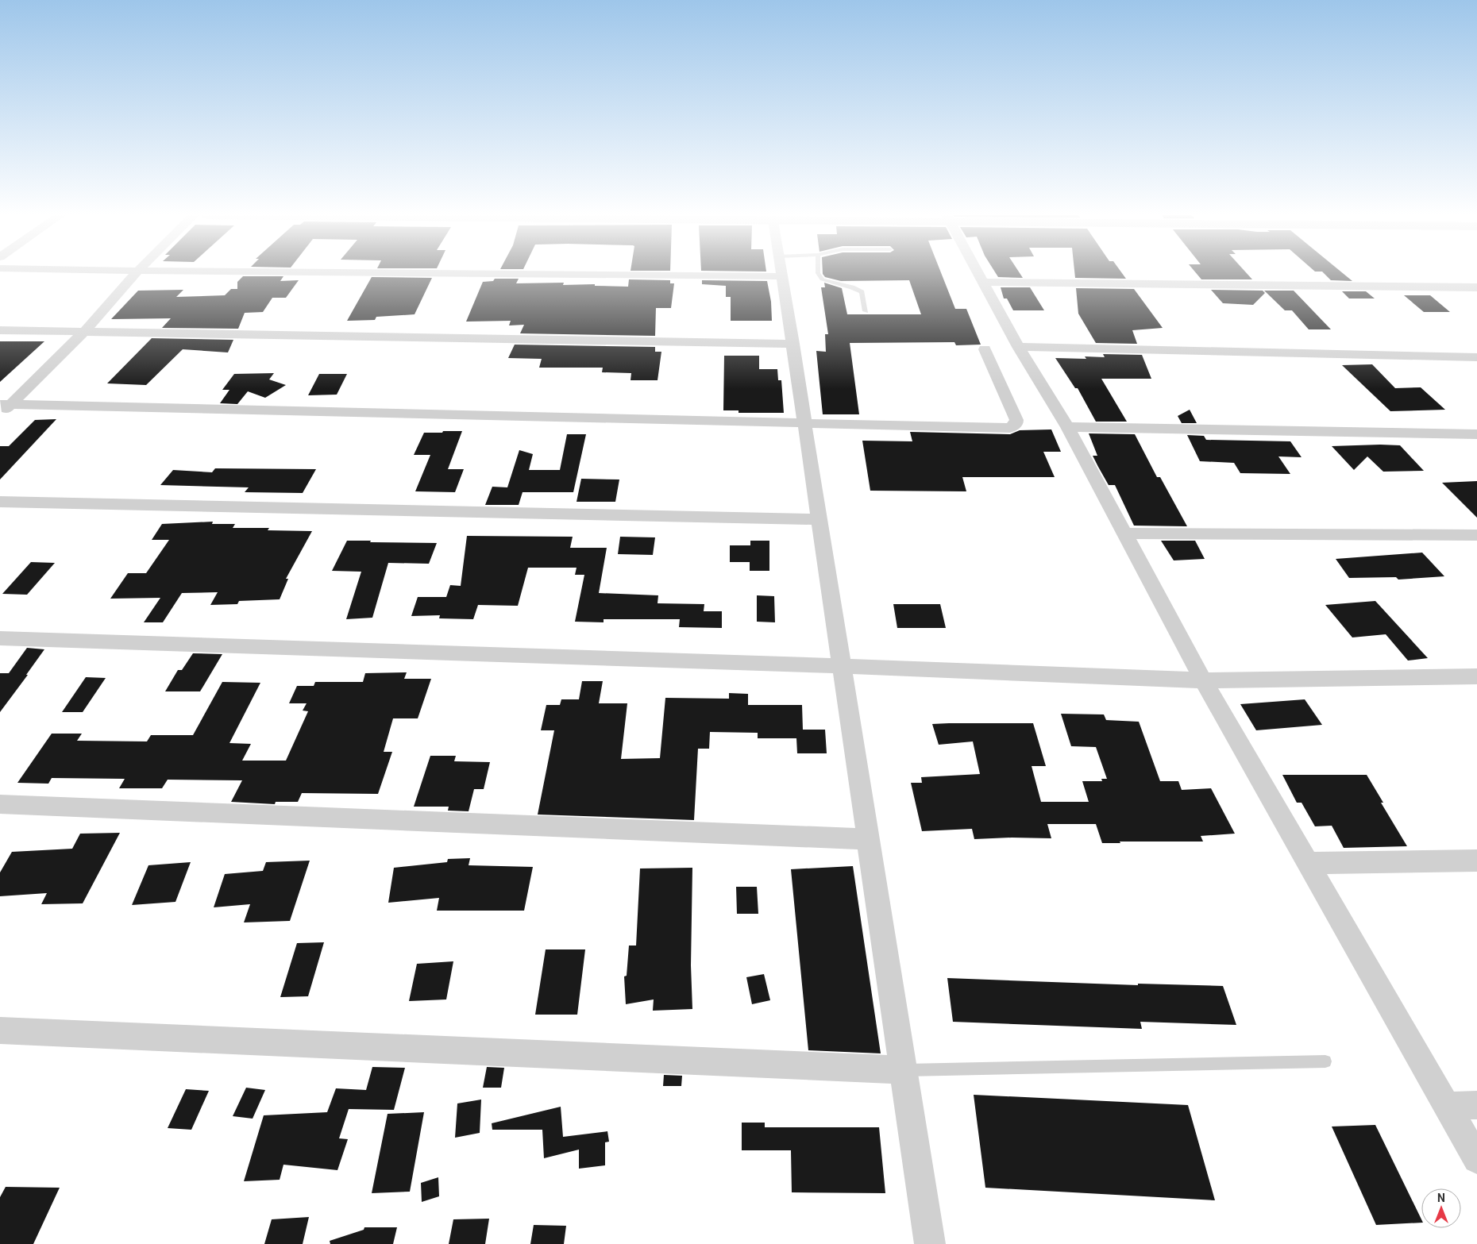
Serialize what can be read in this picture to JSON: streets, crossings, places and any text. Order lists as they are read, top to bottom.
{
  "north": "top"
}
